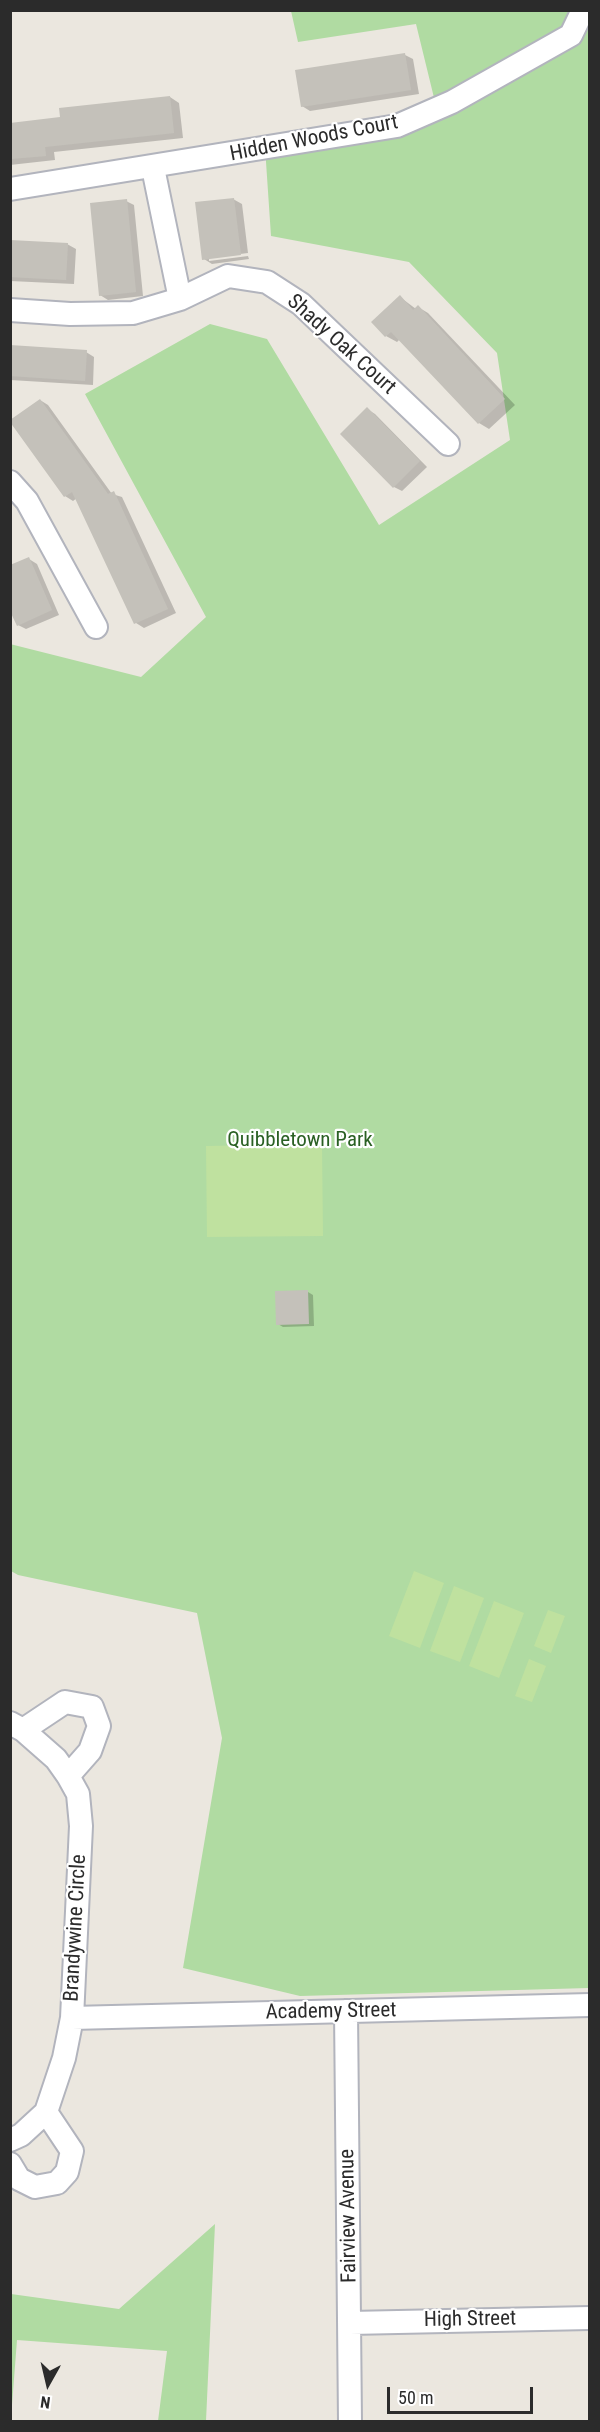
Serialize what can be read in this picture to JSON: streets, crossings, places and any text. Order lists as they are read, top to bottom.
{
  "streets": {
    "street": [
      "Hidden Woods Court",
      "Shady Oak Court",
      "Brandywine Circle",
      "Academy Street",
      "Fairview Avenue",
      "High Street"
    ]
  },
  "crossings": [
    ["Brandywine Circle", "Academy Street"],
    ["Academy Street", "Fairview Avenue"],
    ["Fairview Avenue", "High Street"]
  ],
  "parks": ["Quibbletown Park"],
  "scale_bar": "50 m",
  "north": "bottom"
}
